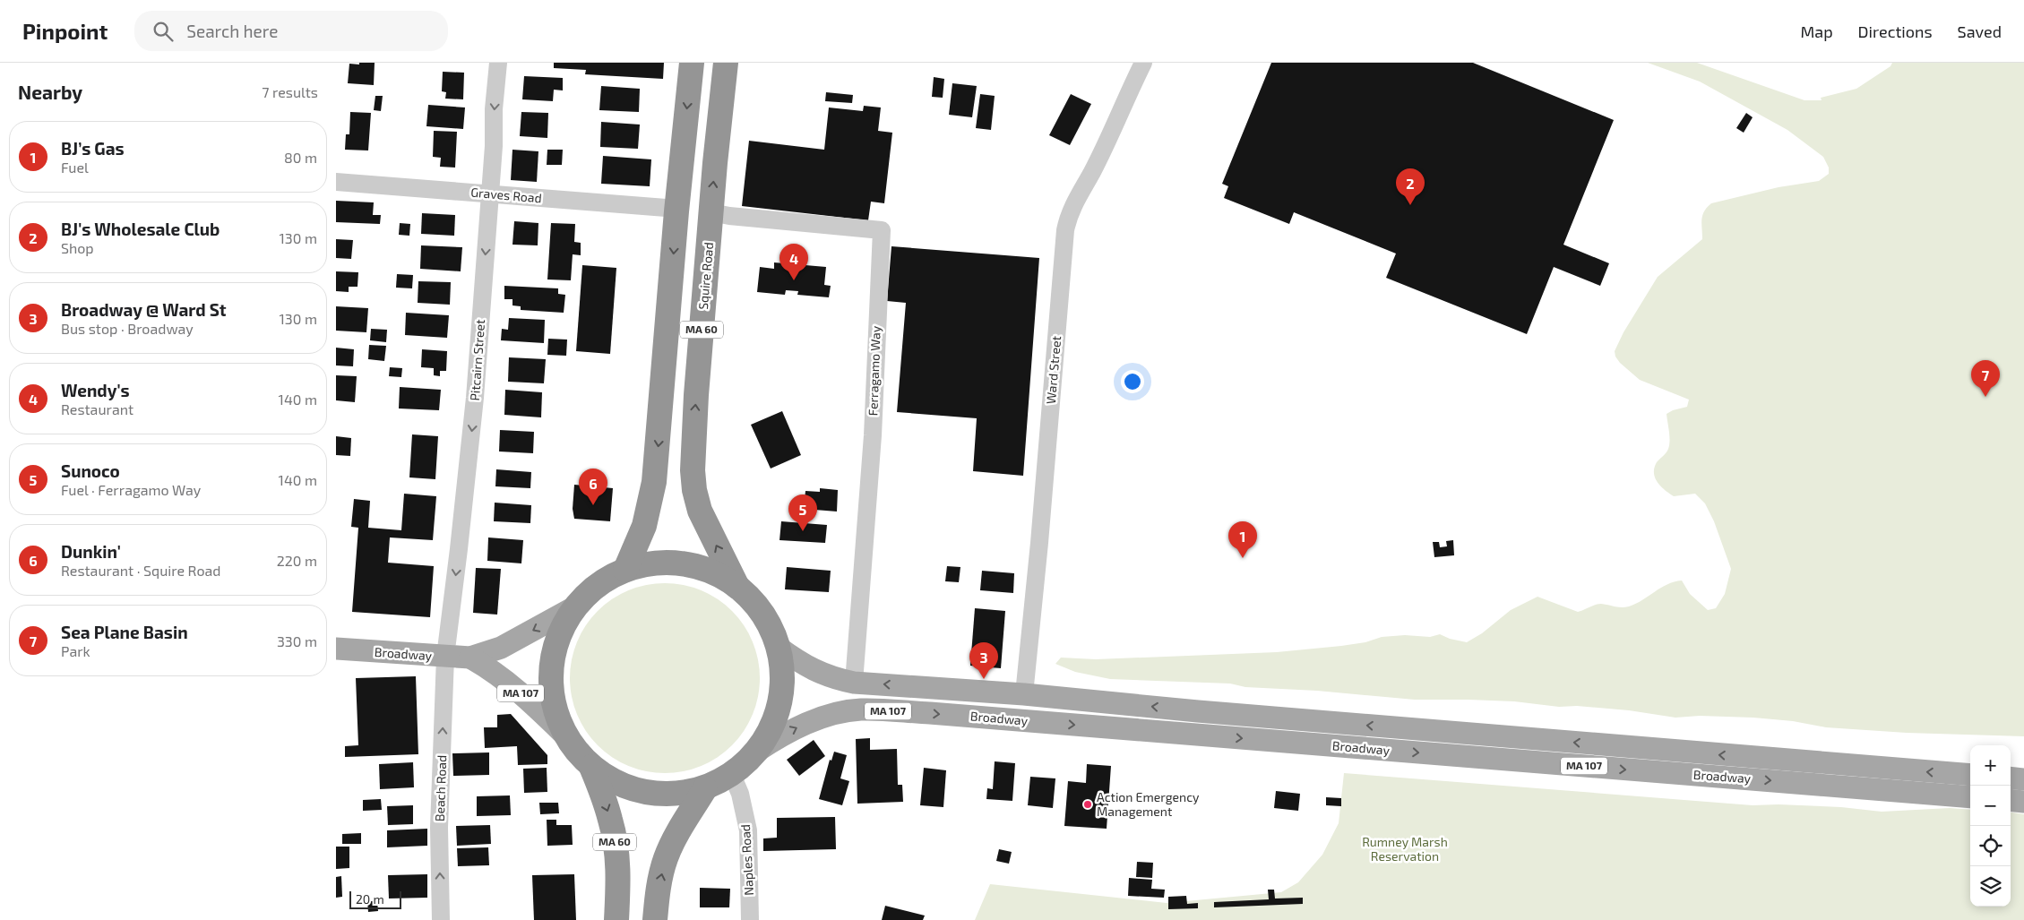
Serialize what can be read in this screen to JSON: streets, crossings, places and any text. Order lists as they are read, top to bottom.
{
  "streets": {
    "highway": ["Squire Road", "MA 60"],
    "main road": ["Broadway", "MA 107"],
    "street": [
      "Graves Road",
      "Pitcairn Street",
      "Ward Street",
      "Ferragamo Way",
      "Beach Road",
      "Naples Road"
    ]
  },
  "crossings": [
    ["Graves Road", "MA 60"],
    ["Graves Road", "Pitcairn Street"],
    ["Squire Road", "MA 60"],
    ["Squire Road", "Ferragamo Way"],
    ["MA 60", "Broadway"],
    ["MA 60", "Naples Road"],
    ["Pitcairn Street", "Broadway"],
    ["Pitcairn Street", "Beach Road"],
    ["Ward Street", "Broadway"],
    ["Ferragamo Way", "Broadway"],
    ["Broadway", "Beach Road"]
  ],
  "one_way": ["Pitcairn Street", "Beach Road"],
  "parks": ["Rumney Marsh Reservation"],
  "places": ["Action Emergency Management"],
  "scale_bar": "20 m",
  "page": {
    "header": "Pinpoint",
    "search": "Search here",
    "nav": ["Map", "Directions", "Saved"],
    "heading": ["Nearby", "7 results"],
    "list": [
      {
        "mark": "1",
        "name": "BJ’s Gas",
        "note": "Fuel",
        "value": "80 m"
      },
      {
        "mark": "2",
        "name": "BJ's Wholesale Club",
        "note": "Shop",
        "value": "130 m"
      },
      {
        "mark": "3",
        "name": "Broadway @ Ward St",
        "note": "Bus stop · Broadway",
        "value": "130 m"
      },
      {
        "mark": "4",
        "name": "Wendy's",
        "note": "Restaurant",
        "value": "140 m"
      },
      {
        "mark": "5",
        "name": "Sunoco",
        "note": "Fuel · Ferragamo Way",
        "value": "140 m"
      },
      {
        "mark": "6",
        "name": "Dunkin'",
        "note": "Restaurant · Squire Road",
        "value": "220 m"
      },
      {
        "mark": "7",
        "name": "Sea Plane Basin",
        "note": "Park",
        "value": "330 m"
      }
    ],
    "pins": [
      "2",
      "4",
      "7",
      "6",
      "5",
      "1",
      "3"
    ],
    "map_buttons": ["+", "−"],
    "scale": "20 m"
  }
}
